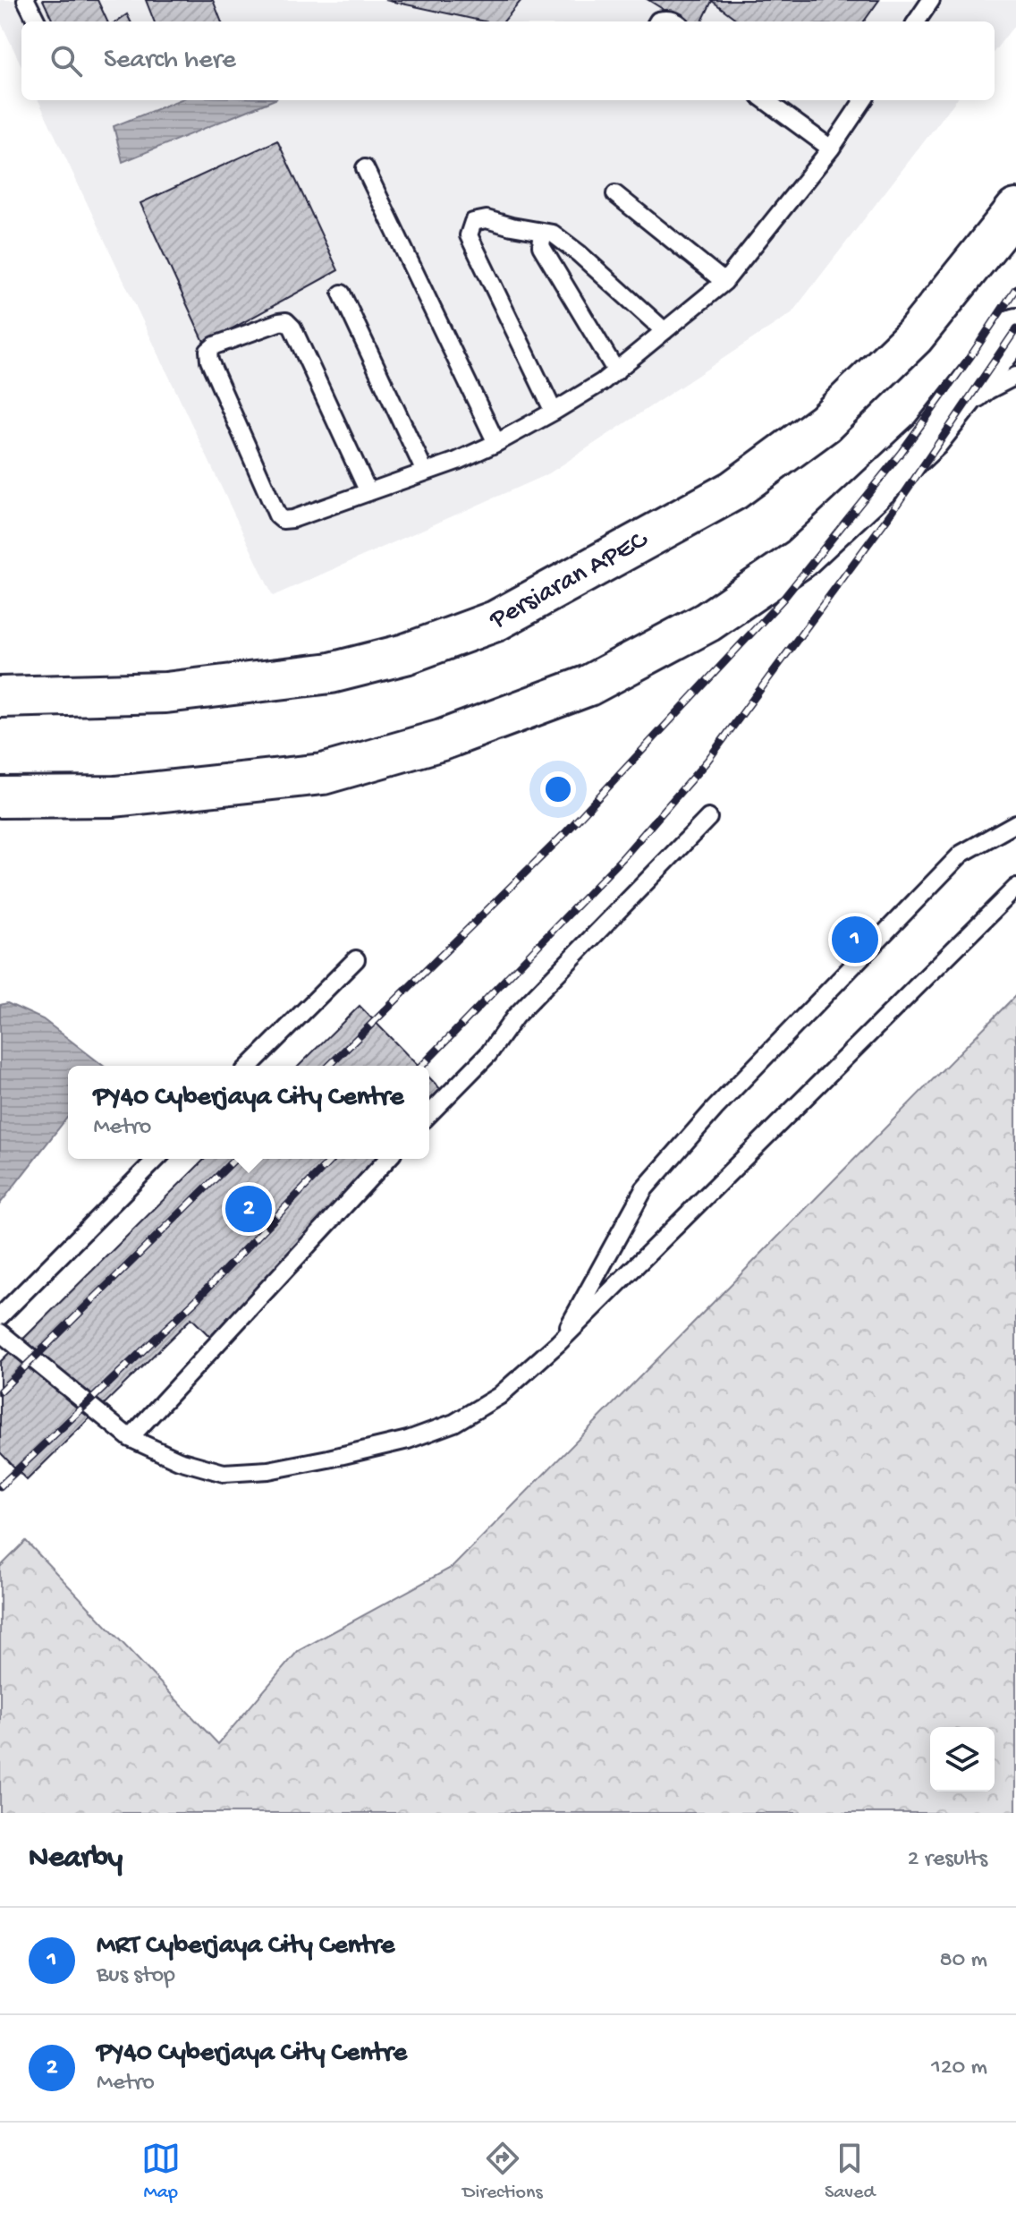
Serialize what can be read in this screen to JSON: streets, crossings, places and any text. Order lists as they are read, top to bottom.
{
  "streets": {
    "main road": ["Persiaran APEC"]
  },
  "page": {
    "search": "Search here",
    "pins": ["1", "2"],
    "popup": ["PY40 Cyberjaya City Centre", "Metro"],
    "heading": ["Nearby", "2 results"],
    "list": [
      {
        "mark": "1",
        "name": "MRT Cyberjaya City Centre",
        "note": "Bus stop",
        "value": "80 m"
      },
      {
        "mark": "2",
        "name": "PY40 Cyberjaya City Centre",
        "note": "Metro",
        "value": "120 m"
      }
    ],
    "nav": ["Map", "Directions", "Saved"]
  }
}
